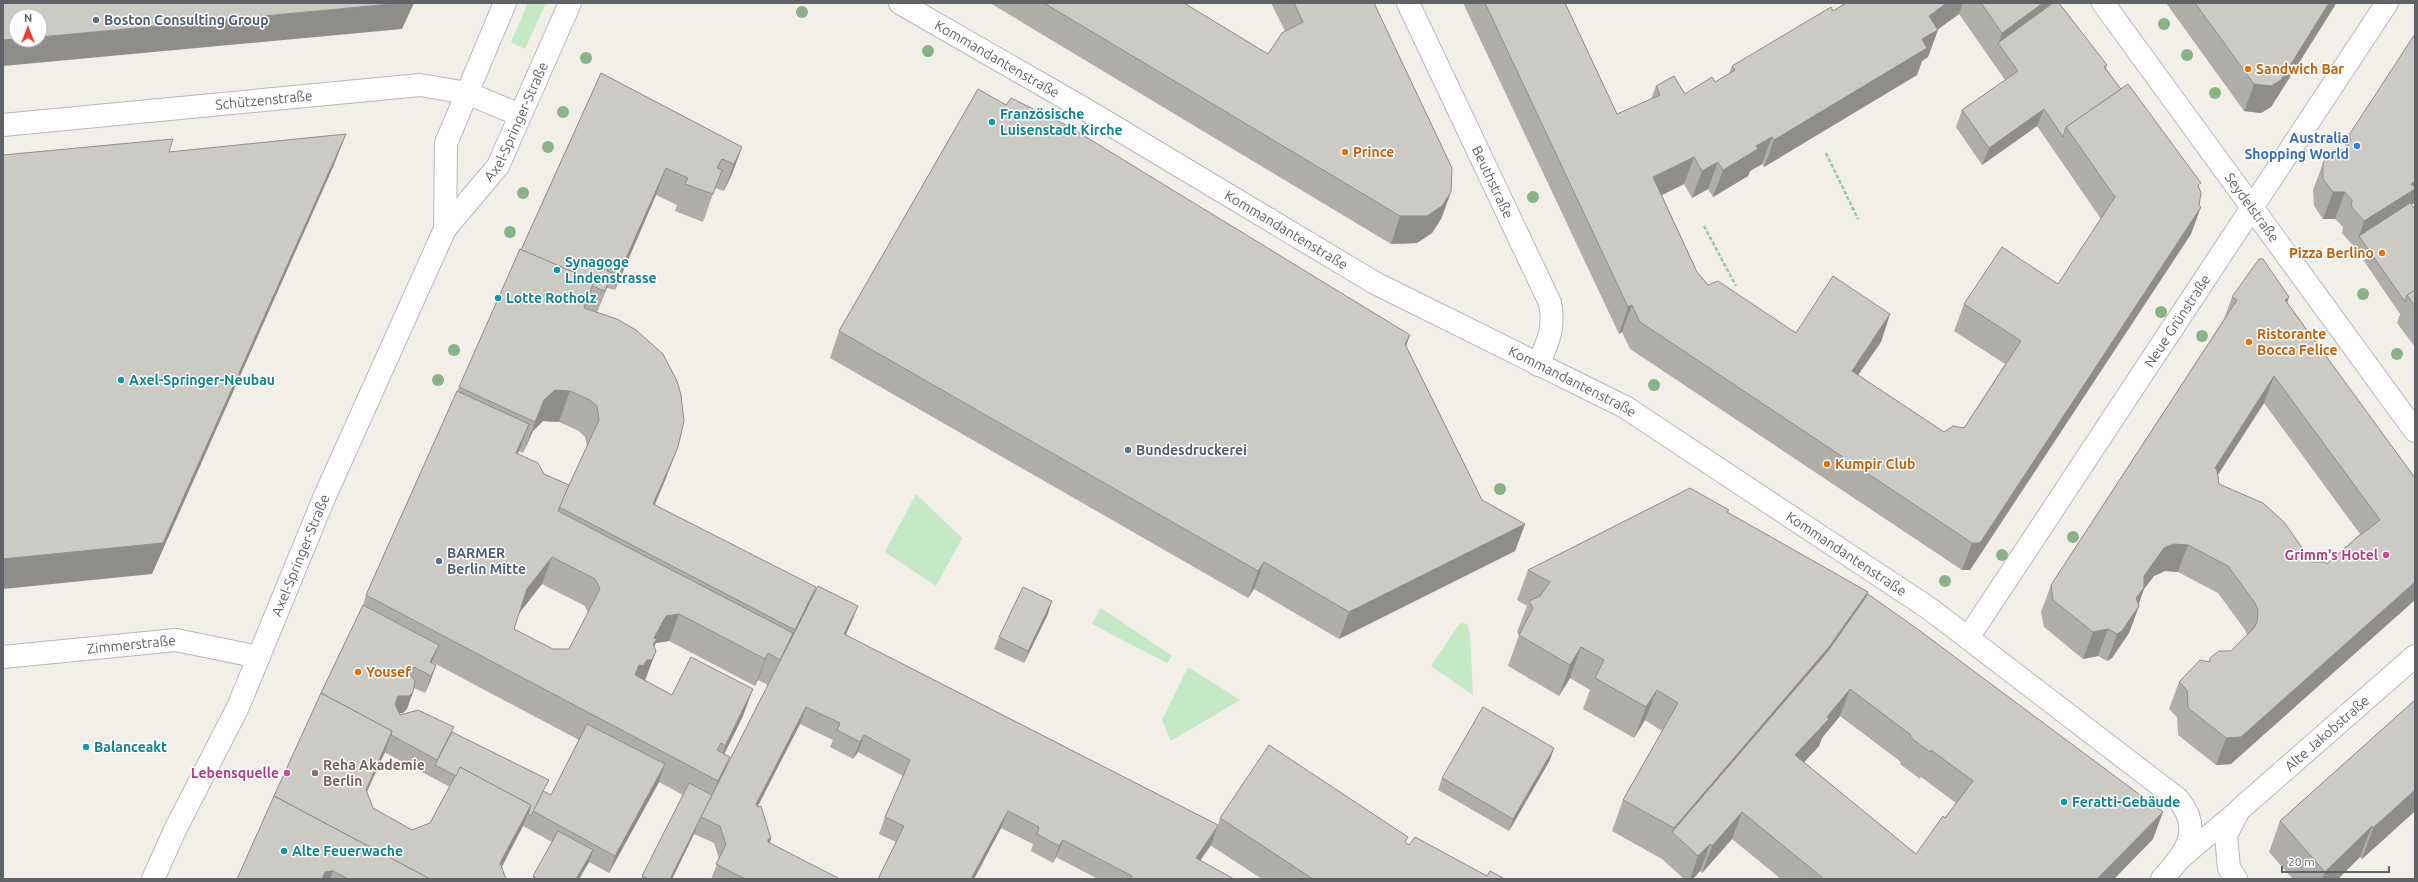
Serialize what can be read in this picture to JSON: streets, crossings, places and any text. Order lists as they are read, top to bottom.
{
  "streets": {
    "street": [
      "Kommandantenstraße",
      "Schützenstraße",
      "Axel-Springer-Straße",
      "Beuthstraße",
      "Seydelstraße",
      "Neue Grünstraße",
      "Zimmerstraße",
      "Alte Jakobstraße"
    ]
  },
  "crossings": [
    ["Kommandantenstraße", "Beuthstraße"],
    ["Kommandantenstraße", "Neue Grünstraße"],
    ["Kommandantenstraße", "Alte Jakobstraße"],
    ["Schützenstraße", "Axel-Springer-Straße"],
    ["Axel-Springer-Straße", "Zimmerstraße"],
    ["Seydelstraße", "Neue Grünstraße"]
  ],
  "places": [
    "Boston Consulting Group",
    "Sandwich Bar",
    "Französische Luisenstadt Kirche",
    "Australia Shopping World",
    "Prince",
    "Pizza Berlino",
    "Synagoge Lindenstrasse",
    "Lotte Rotholz",
    "Ristorante Bocca Felice",
    "Axel-Springer-Neubau",
    "Bundesdruckerei",
    "Kumpir Club",
    "Grimm's Hotel",
    "BARMER Berlin Mitte",
    "Yousef",
    "Balanceakt",
    "Lebensquelle",
    "Reha Akademie Berlin",
    "Feratti-Gebäude",
    "Alte Feuerwache"
  ],
  "scale_bar": "20 m",
  "north": "top"
}
